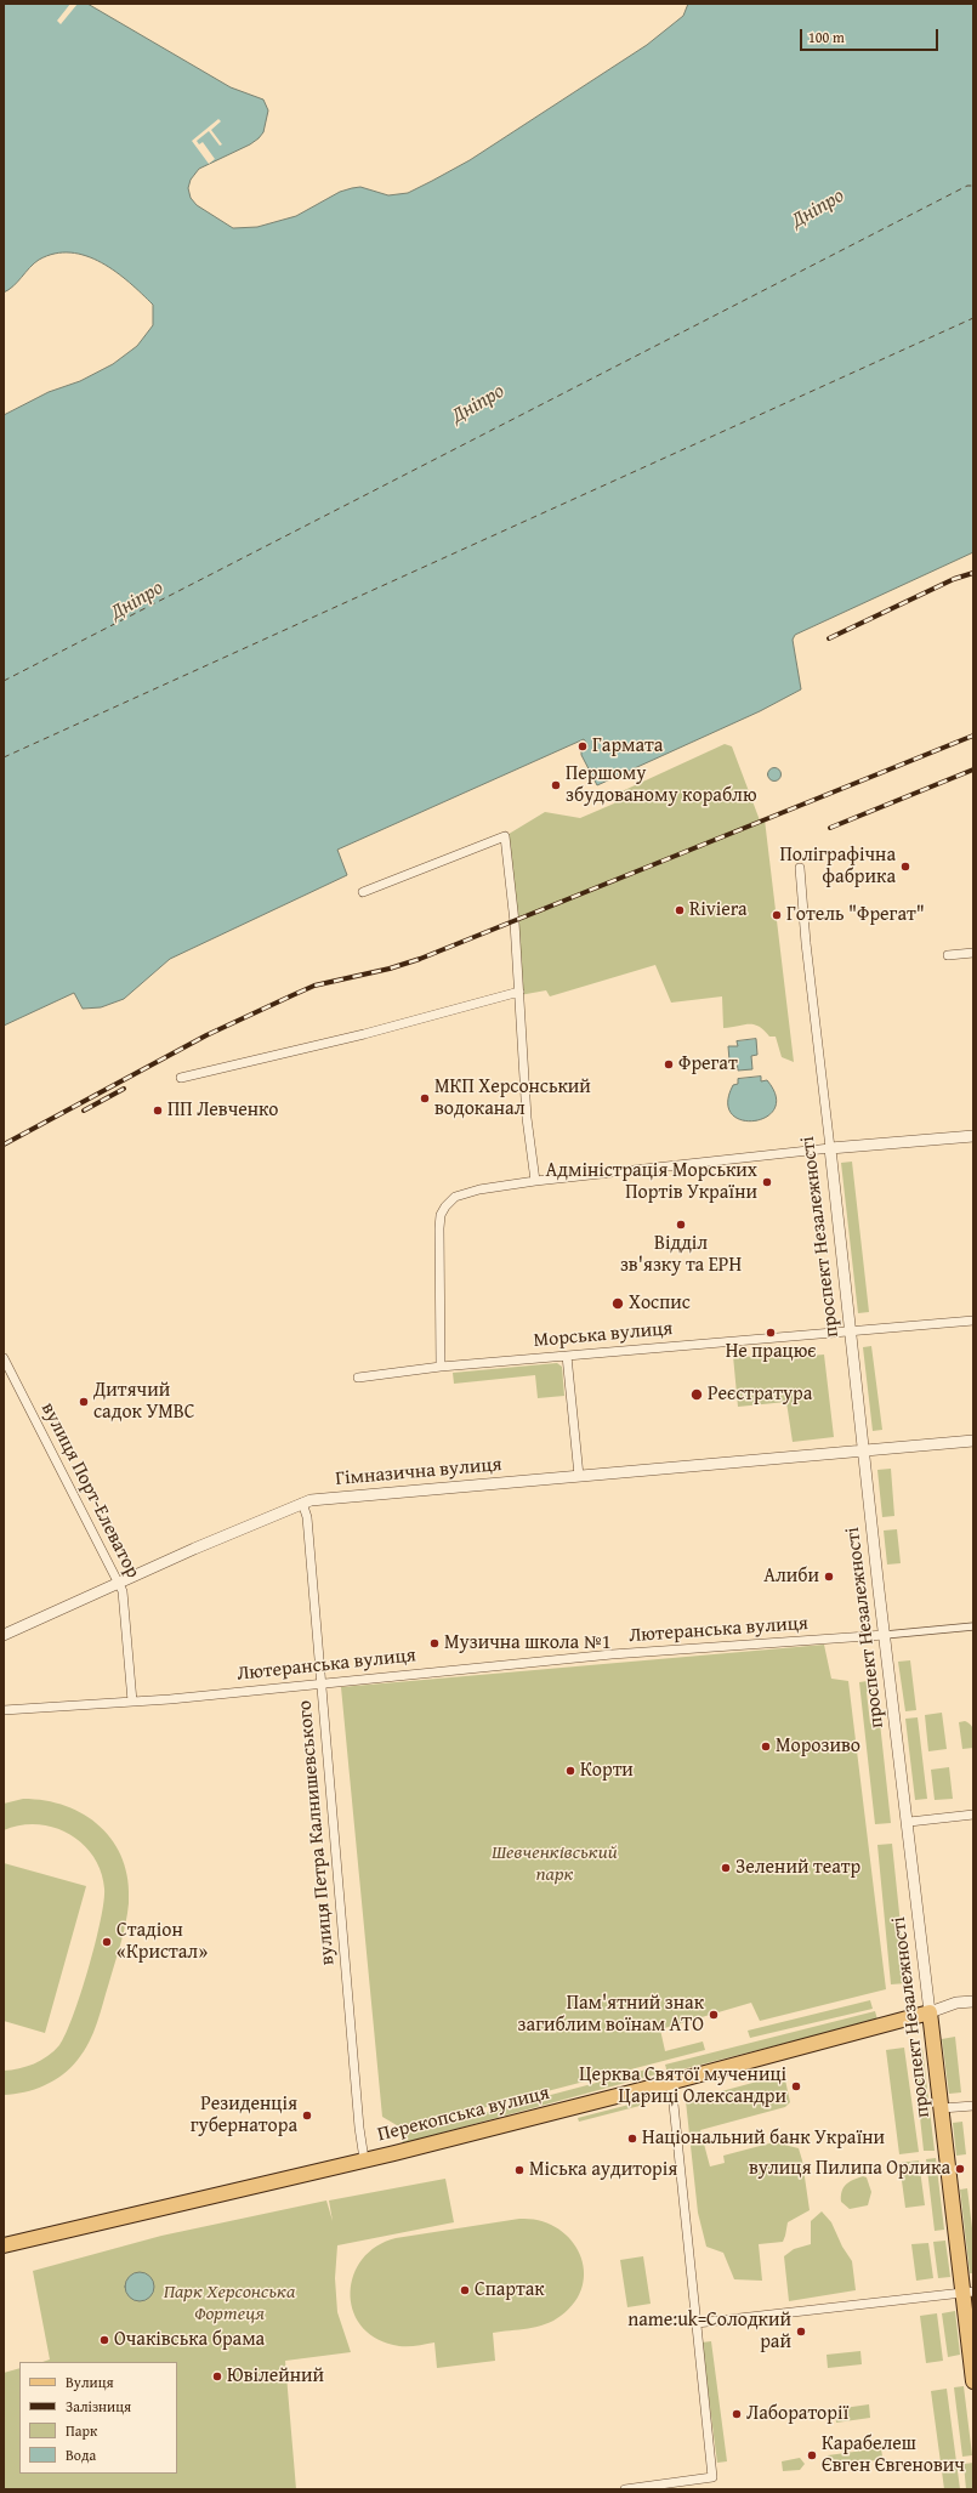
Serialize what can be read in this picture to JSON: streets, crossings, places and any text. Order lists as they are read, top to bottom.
{
  "streets": {
    "main road": ["проспект Незалежності", "Перекопська вулиця"],
    "street": [
      "Морська вулиця",
      "Гімназична вулиця",
      "вулиця Порт-Елеватор",
      "Лютеранська вулиця",
      "вулиця Петра Калнишевського"
    ]
  },
  "crossings": [
    ["проспект Незалежності", "Морська вулиця"],
    ["проспект Незалежності", "Гімназична вулиця"],
    ["проспект Незалежності", "Лютеранська вулиця"],
    ["проспект Незалежності", "Перекопська вулиця"],
    ["Гімназична вулиця", "вулиця Порт-Елеватор"],
    ["Гімназична вулиця", "вулиця Петра Калнишевського"],
    ["вулиця Порт-Елеватор", "Лютеранська вулиця"],
    ["Лютеранська вулиця", "вулиця Петра Калнишевського"],
    ["вулиця Петра Калнишевського", "Перекопська вулиця"]
  ],
  "water": ["Дніпро"],
  "parks": ["Шевченківський парк", "Парк Херсонська Фортеця"],
  "places": [
    "Гармата",
    "Першому збудованому кораблю",
    "Поліграфічна фабрика",
    "Riviera",
    "Готель \"Фрегат\"",
    "Фрегат",
    "МКП Херсонський водоканал",
    "ПП Левченко",
    "Адміністрація Морських Портів України",
    "Відділ зв'язку та ЕРН",
    "Хоспис",
    "Не працює",
    "Реєстратура",
    "Дитячий садок УМВС",
    "Алиби",
    "Музична школа №1",
    "Морозиво",
    "Корти",
    "Зелений театр",
    "Стадіон «Кристал»",
    "Пам'ятний знак загиблим воїнам АТО",
    "Церква Святої мучениці Цариці Олександри",
    "Резиденція губернатора",
    "Національний банк України",
    "вулиця Пилипа Орлика",
    "Міська аудиторія",
    "Спартак",
    "name:uk=Солодкий рай",
    "Очаківська брама",
    "Ювілейний",
    "Лабораторії",
    "Карабелеш Євген Євгенович"
  ],
  "legend": [
    "Вулиця",
    "Залізниця",
    "Парк",
    "Вода"
  ],
  "scale_bar": "100 m"
}
